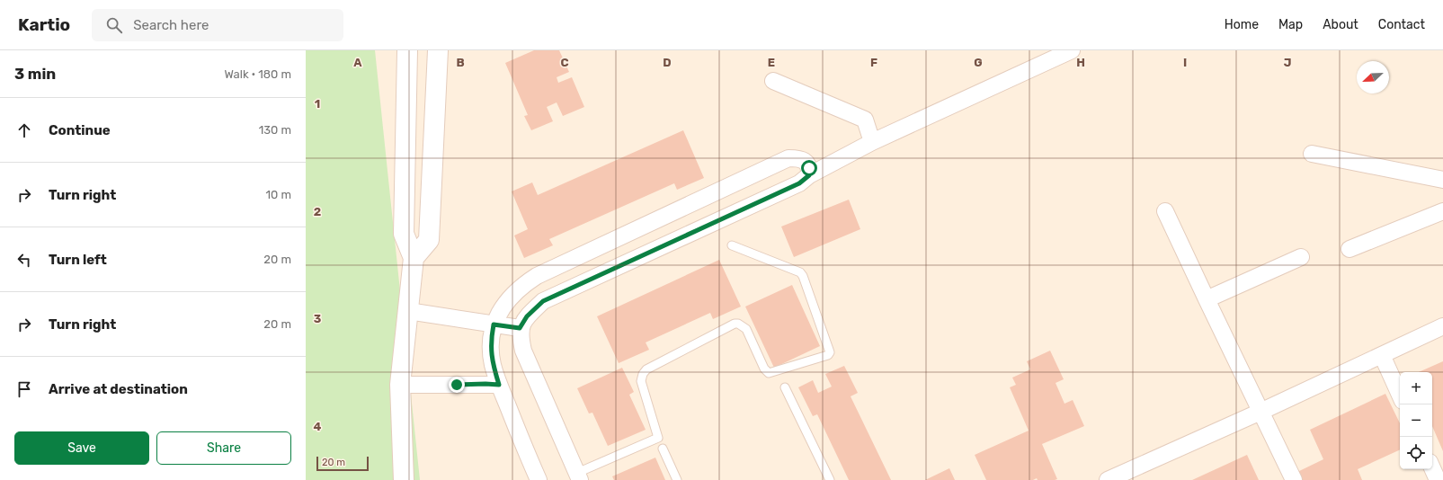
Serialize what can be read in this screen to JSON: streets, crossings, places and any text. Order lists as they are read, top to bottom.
{
  "scale_bar": "20 m",
  "north": "bottom left",
  "page": {
    "header": "Kartio",
    "search": "Search here",
    "nav": [
      "Home",
      "Map",
      "About",
      "Contact"
    ],
    "heading": ["3 min", "Walk · 180 m"],
    "list": [
      ["Continue", "130 m"],
      ["Turn right", "10 m"],
      ["Turn left", "20 m"],
      ["Turn right", "20 m"],
      "Arrive at destination"
    ],
    "map_buttons": ["+", "−"],
    "buttons": ["Save", "Share"],
    "scale": "20 m"
  },
  "grid": {
    "columns": [
      "A",
      "B",
      "C",
      "D",
      "E",
      "F",
      "G",
      "H",
      "I",
      "J"
    ],
    "rows": [
      "1",
      "2",
      "3",
      "4"
    ]
  }
}
